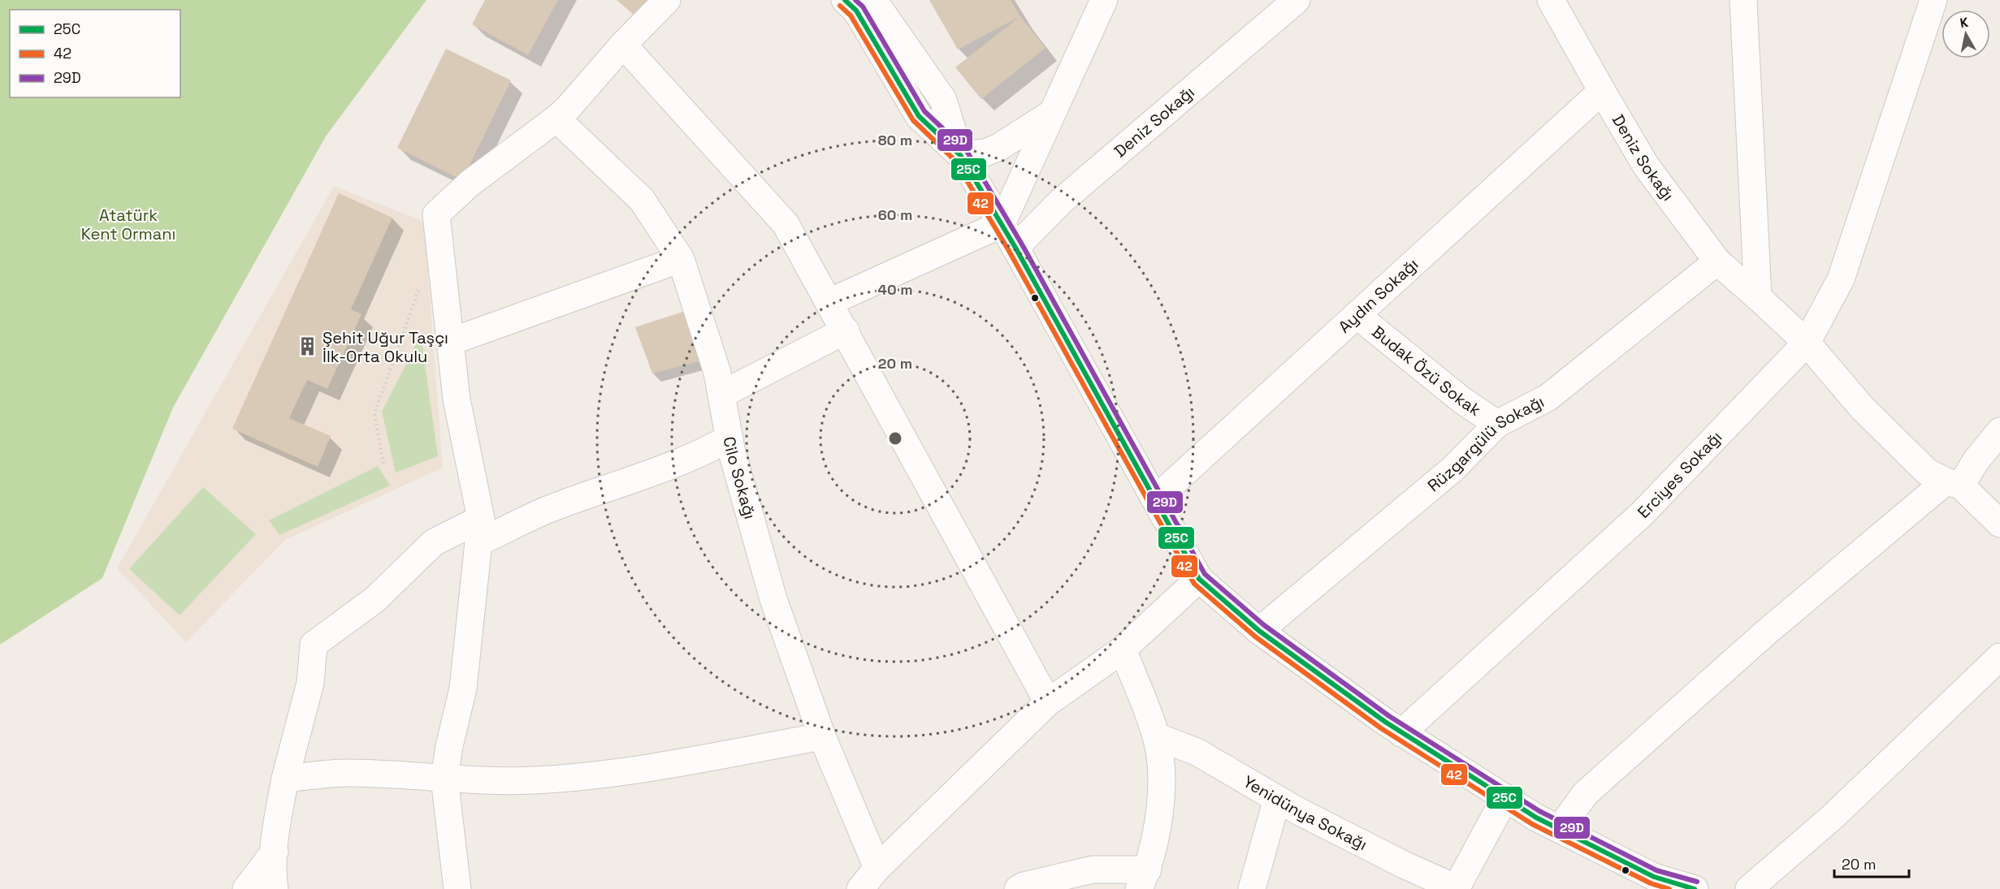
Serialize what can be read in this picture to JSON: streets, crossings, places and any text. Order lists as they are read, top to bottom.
{
  "streets": {
    "street": [
      "Deniz Sokağı",
      "Aydın Sokağı",
      "Budak Özü Sokak",
      "Rüzgargülü Sokağı",
      "Erciyes Sokağı",
      "Cilo Sokağı",
      "Yenidünya Sokağı"
    ]
  },
  "crossings": [
    ["Deniz Sokağı", "Aydın Sokağı"],
    ["Deniz Sokağı", "Rüzgargülü Sokağı"],
    ["Deniz Sokağı", "Erciyes Sokağı"],
    ["Aydın Sokağı", "Budak Özü Sokak"],
    ["Budak Özü Sokak", "Rüzgargülü Sokağı"]
  ],
  "parks": ["Atatürk Kent Ormanı"],
  "places": {
    "building": ["Şehit Uğur Taşçı İlk-Orta Okulu"]
  },
  "lines": ["transit line 25C", "transit line 29D", "transit line 42"],
  "legend": ["25C", "42", "29D"],
  "scale_bar": "20 m",
  "north": "top",
  "rings": [
    "80 m",
    "60 m",
    "40 m",
    "20 m"
  ]
}
